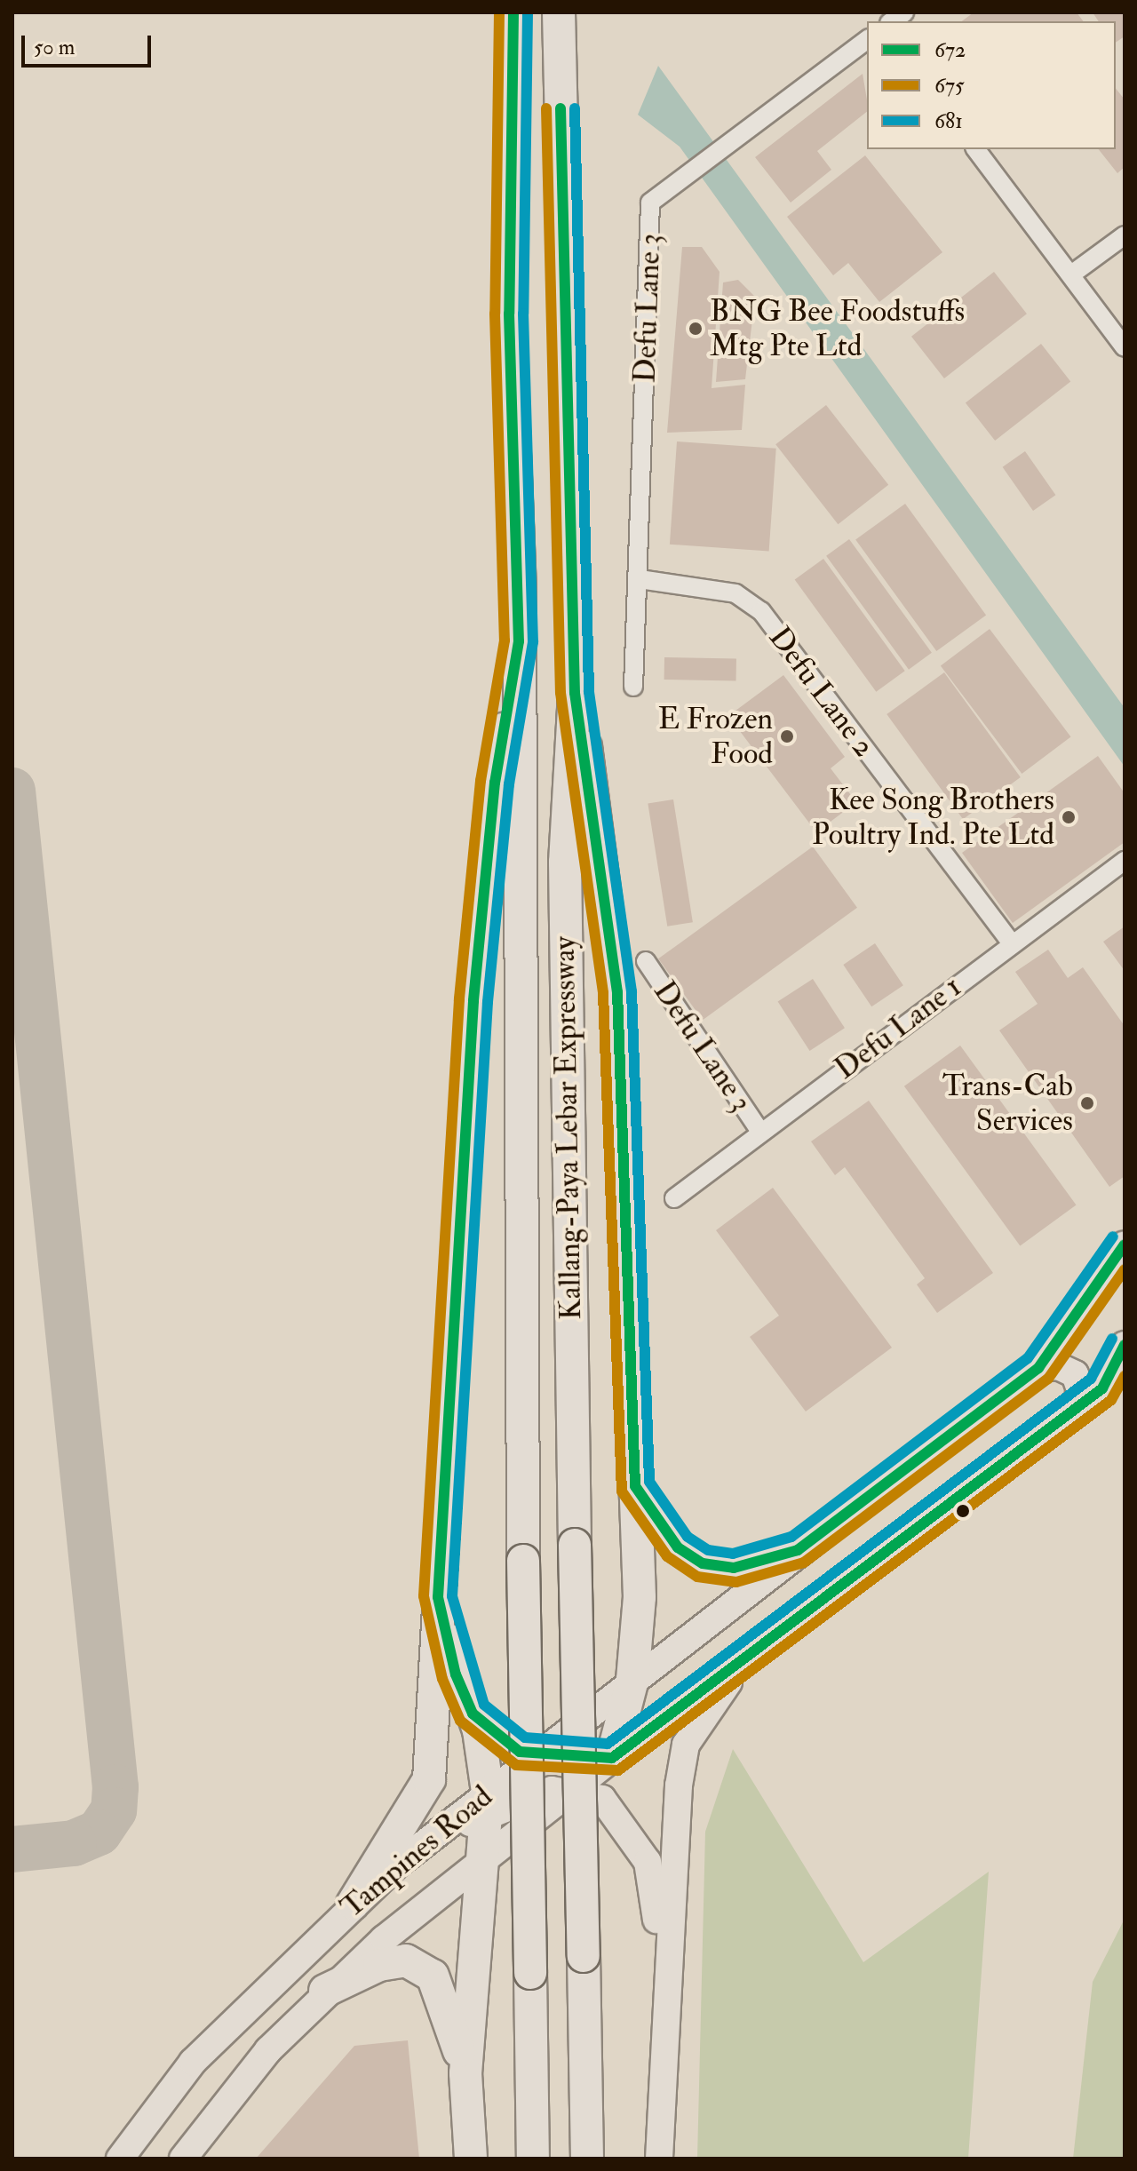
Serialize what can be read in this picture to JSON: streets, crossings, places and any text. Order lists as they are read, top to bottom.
{
  "streets": {
    "highway": ["Kallang-Paya Lebar Expressway"],
    "main road": ["Tampines Road"],
    "street": ["Defu Lane 3", "Defu Lane 2", "Defu Lane 1"]
  },
  "crossings": [
    ["Defu Lane 3", "Defu Lane 2"],
    ["Defu Lane 3", "Defu Lane 1"],
    ["Defu Lane 2", "Defu Lane 1"]
  ],
  "places": [
    "BNG Bee Foodstuffs Mtg Pte Ltd",
    "E Frozen Food",
    "Kee Song Brothers Poultry Ind. Pte Ltd",
    "Trans-Cab Services"
  ],
  "lines": ["transit line 672", "transit line 675", "transit line 681"],
  "legend": ["672", "675", "681"],
  "scale_bar": "50 m"
}
